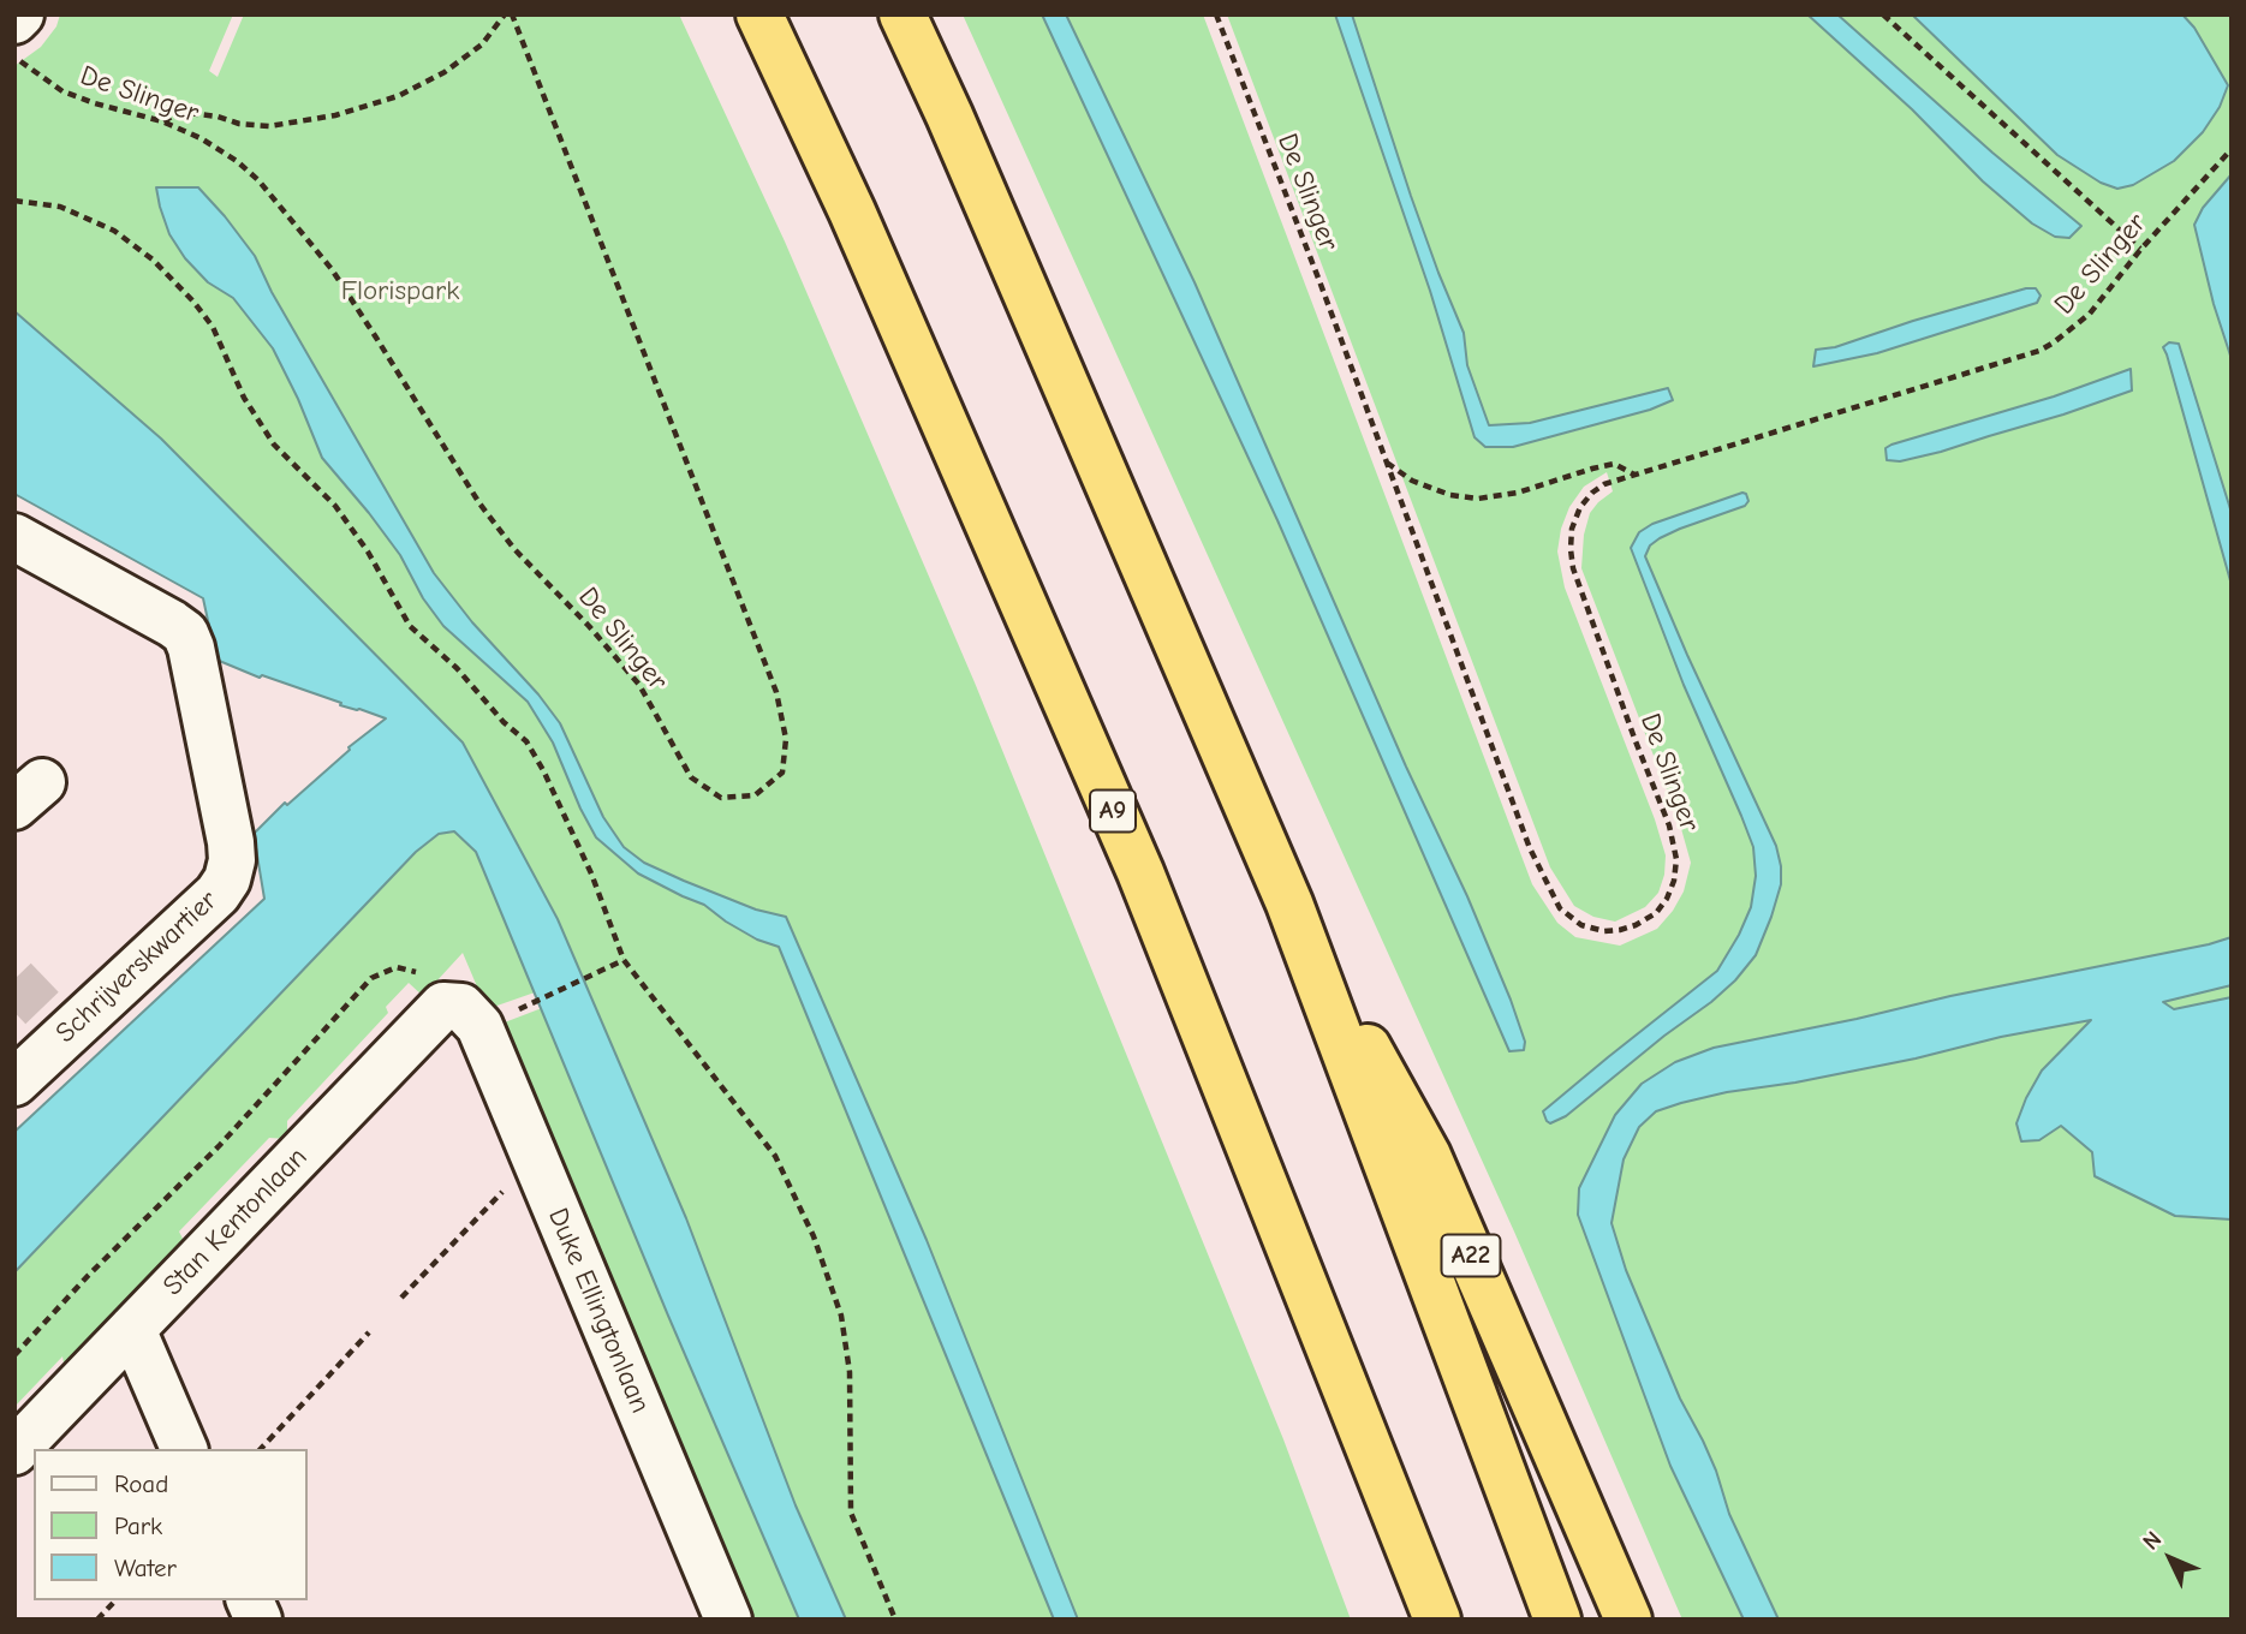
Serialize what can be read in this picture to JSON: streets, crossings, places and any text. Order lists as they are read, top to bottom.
{
  "streets": {
    "highway": ["A9", "A22"],
    "street": ["Schrijverskwartier", "Stan Kentonlaan", "Duke Ellingtonlaan"],
    "path": ["De Slinger"]
  },
  "crossings": [
    ["Stan Kentonlaan", "Duke Ellingtonlaan"]
  ],
  "parks": ["Florispark"],
  "legend": ["Road", "Park", "Water"],
  "north": "top left"
}
